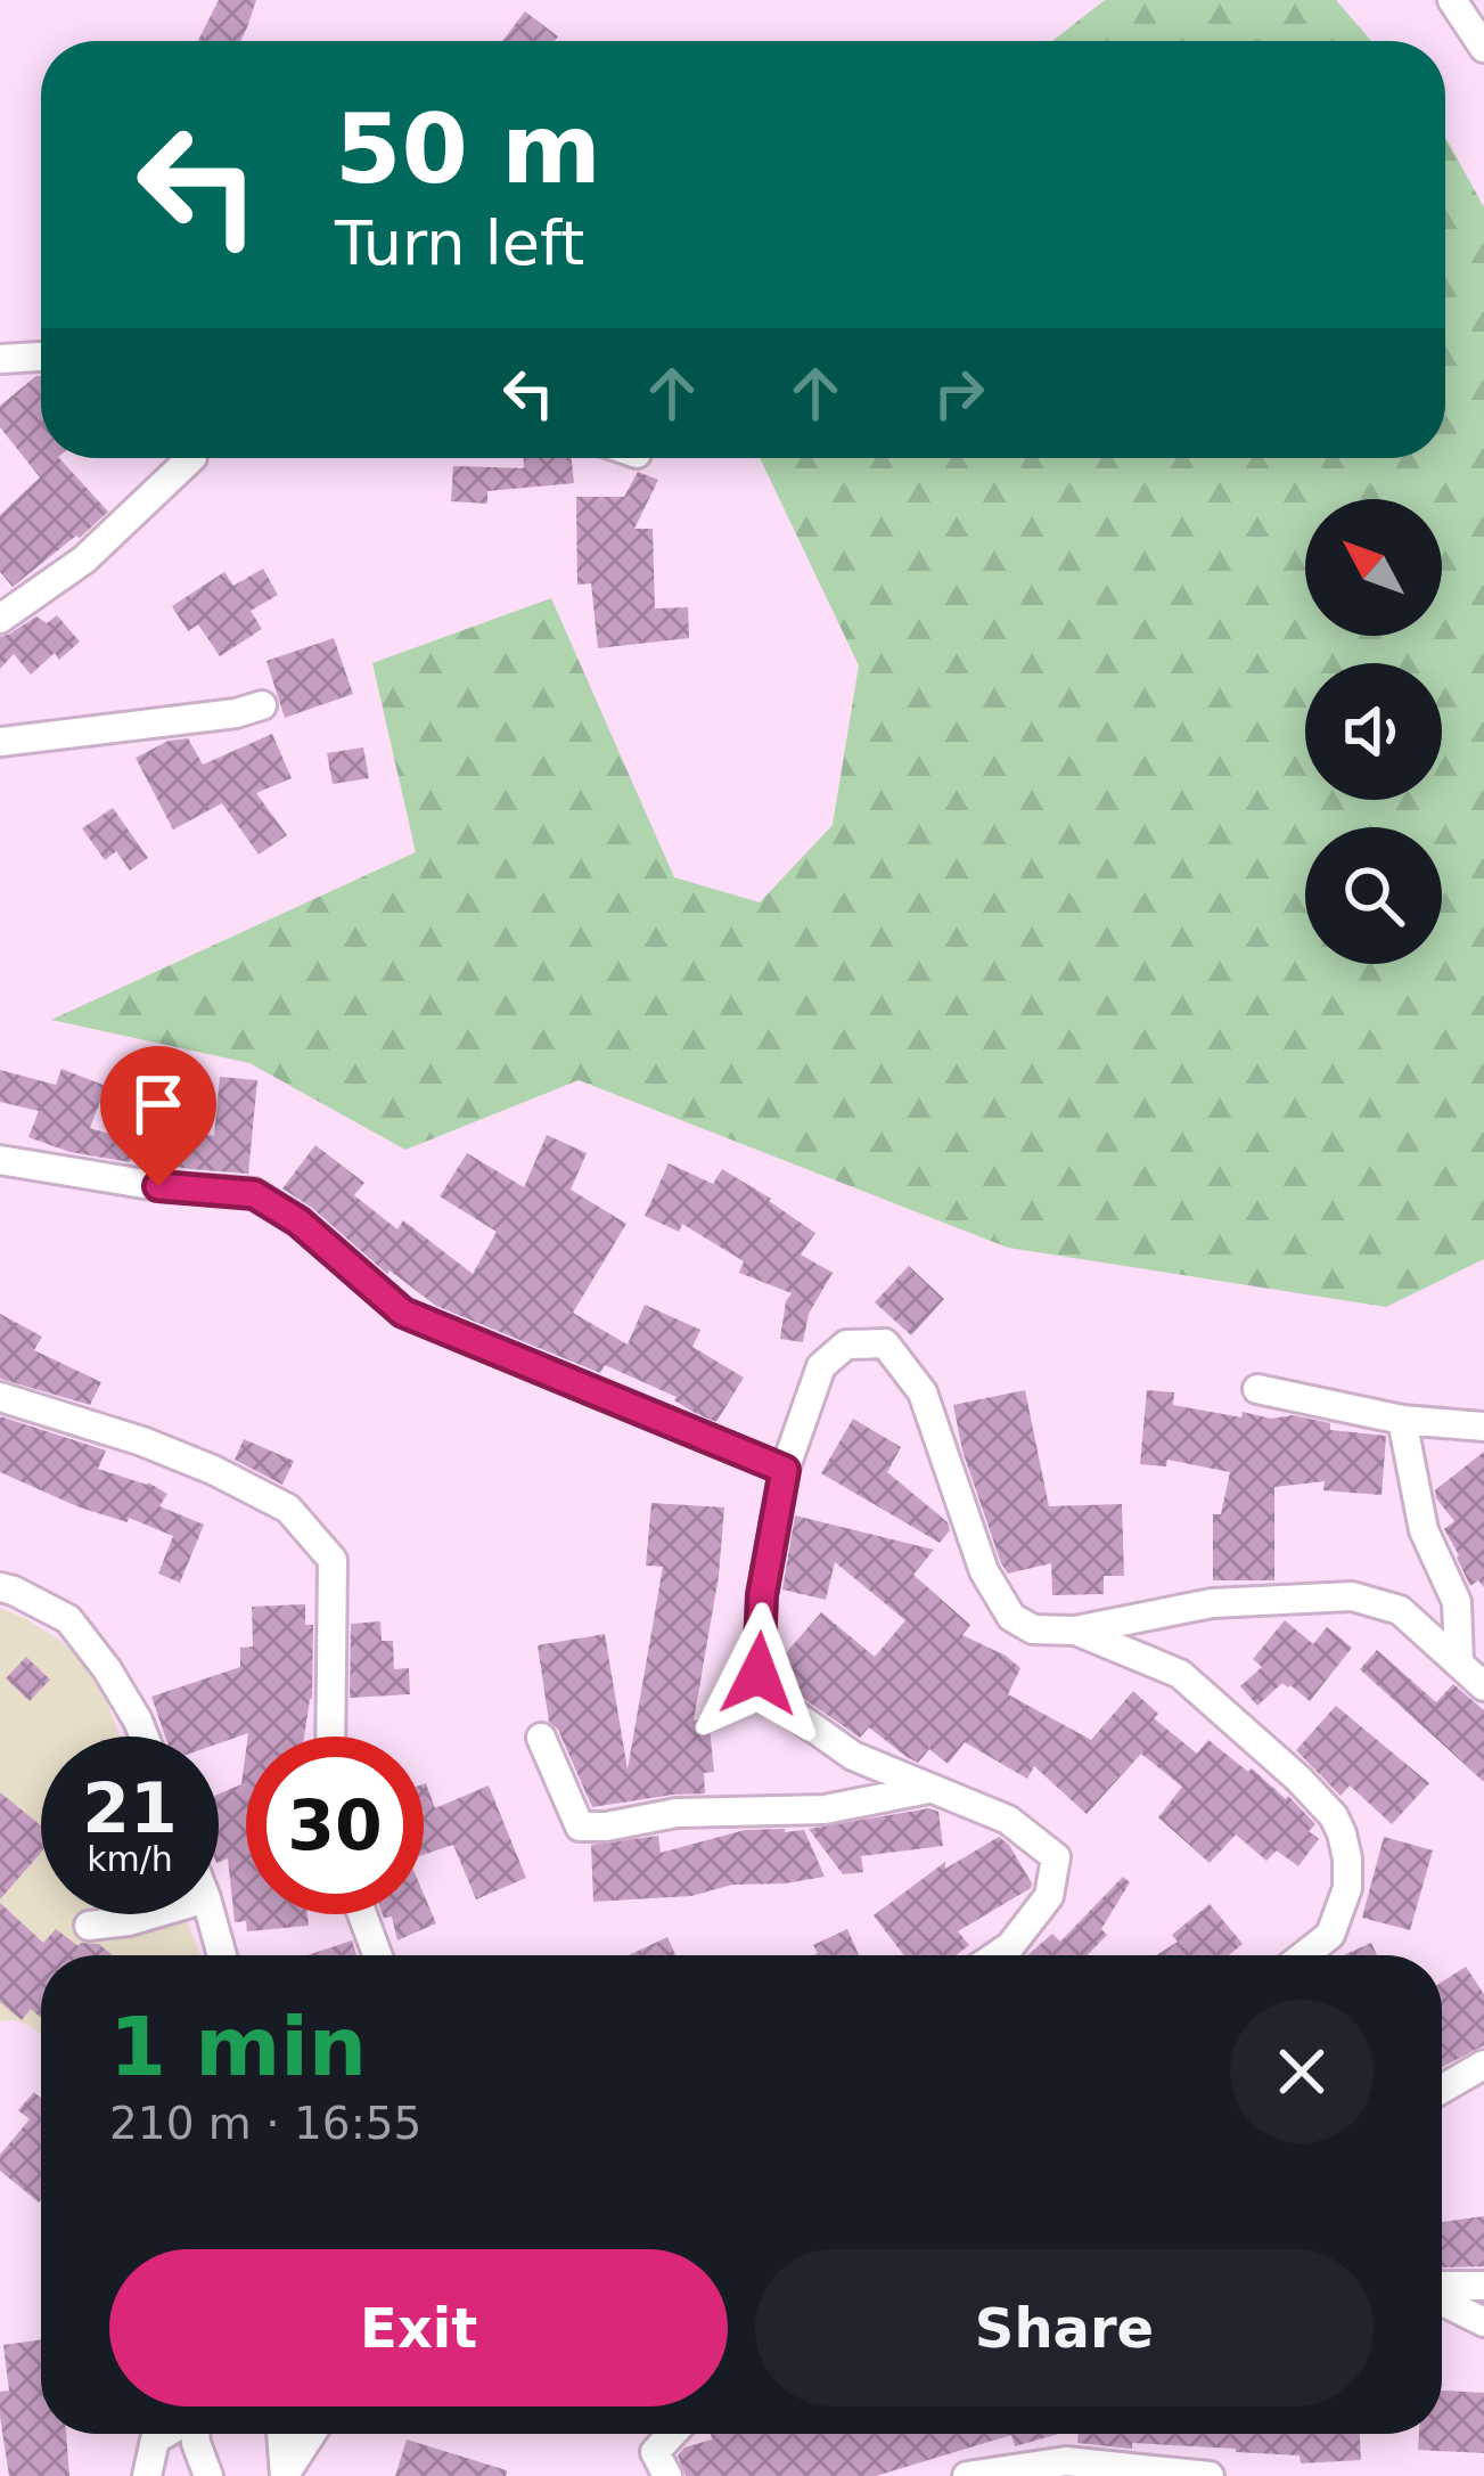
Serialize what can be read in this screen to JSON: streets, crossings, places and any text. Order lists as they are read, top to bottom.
{
  "north": "top left",
  "page": {
    "turn": ["50 m", "Turn left"],
    "speed": "21 km/h",
    "limit": "30",
    "heading": ["1 min", "210 m · 16:55"],
    "buttons": ["Exit", "Share"]
  }
}
